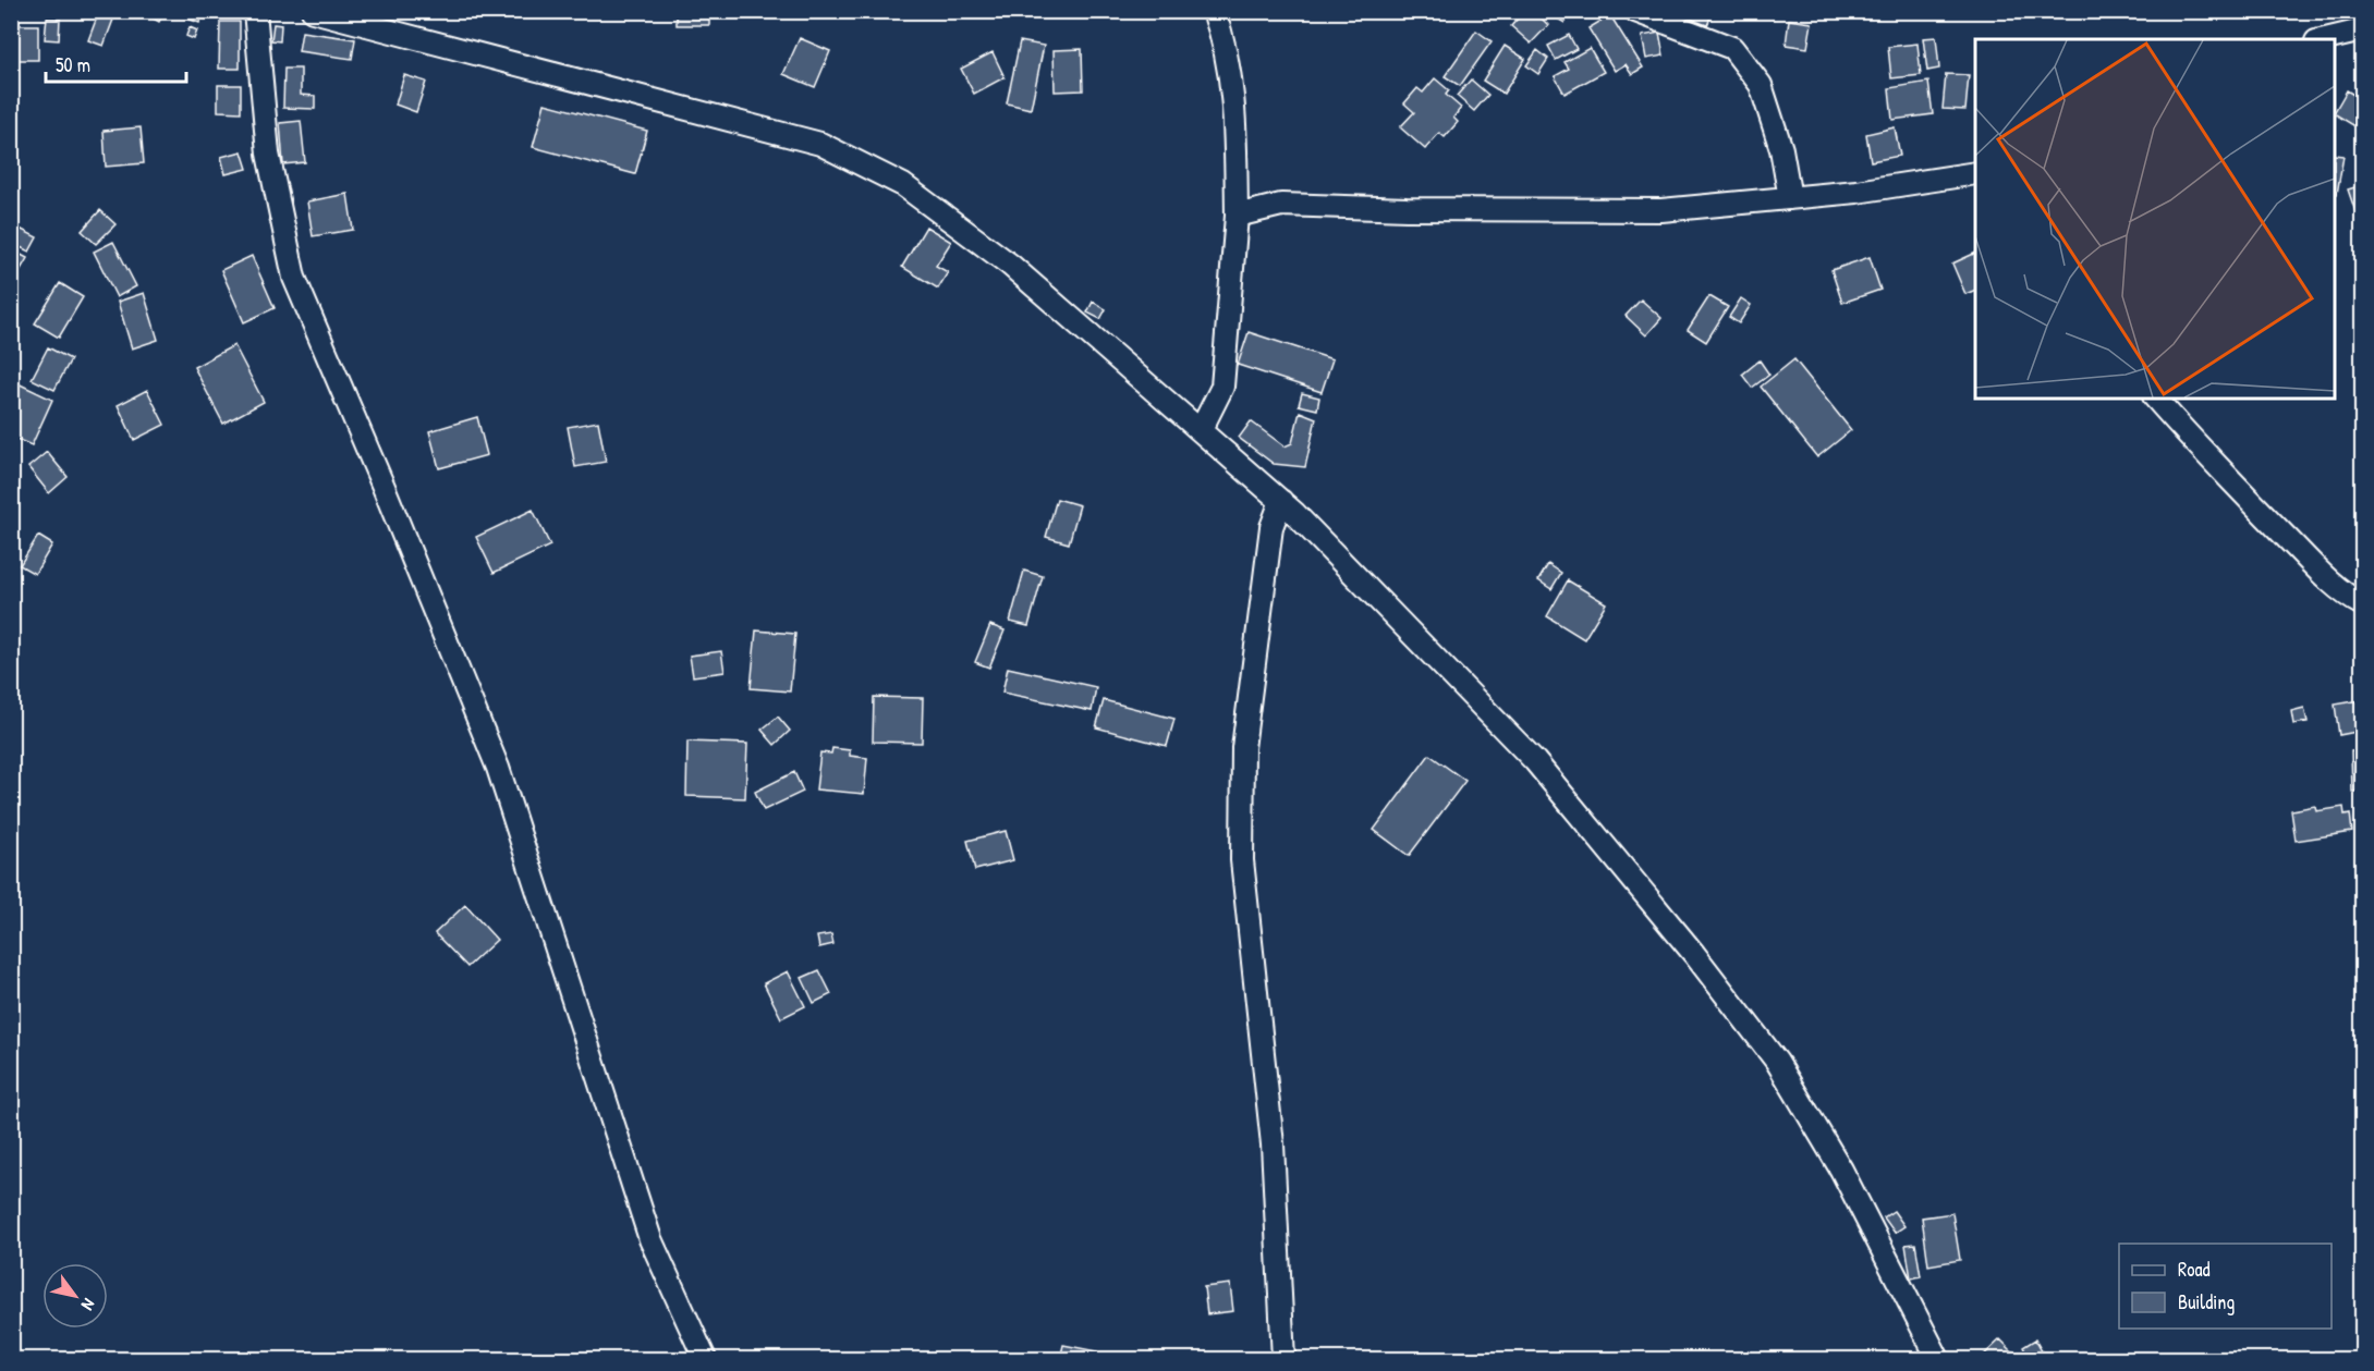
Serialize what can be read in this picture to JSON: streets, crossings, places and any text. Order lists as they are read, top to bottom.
{
  "legend": ["Road", "Building"],
  "scale_bar": "50 m",
  "north": "bottom right"
}
